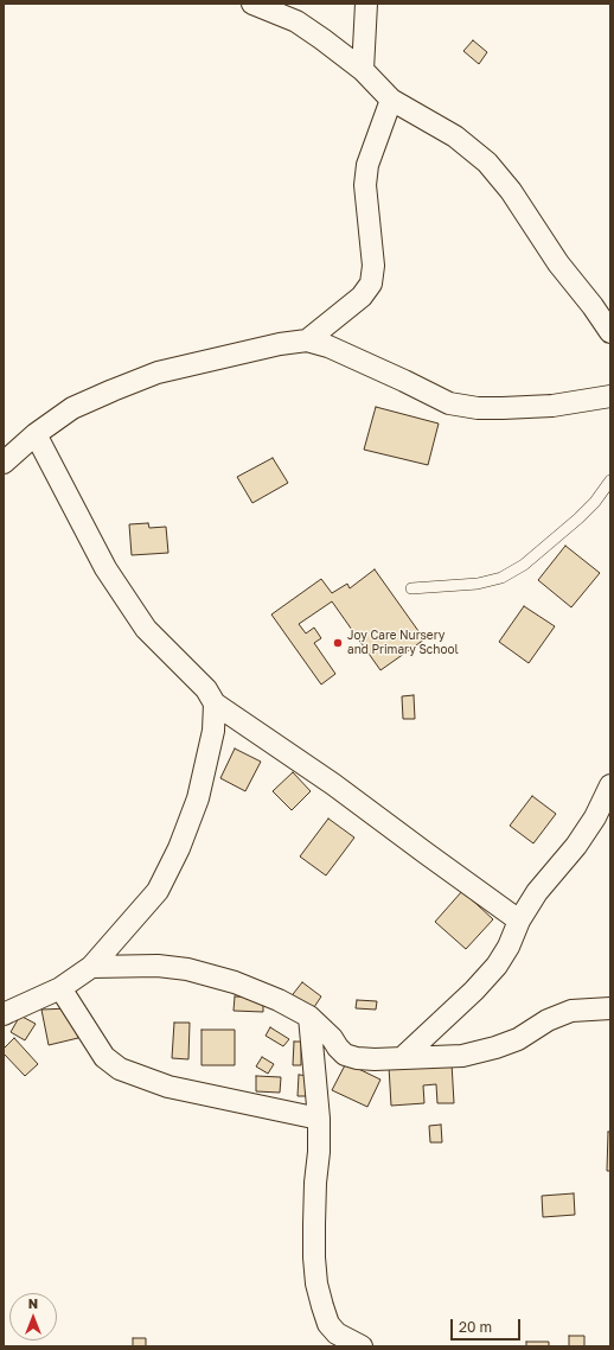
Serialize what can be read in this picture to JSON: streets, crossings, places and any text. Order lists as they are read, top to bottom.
{
  "places": ["Joy Care Nursery and Primary School"],
  "scale_bar": "20 m",
  "north": "top"
}
